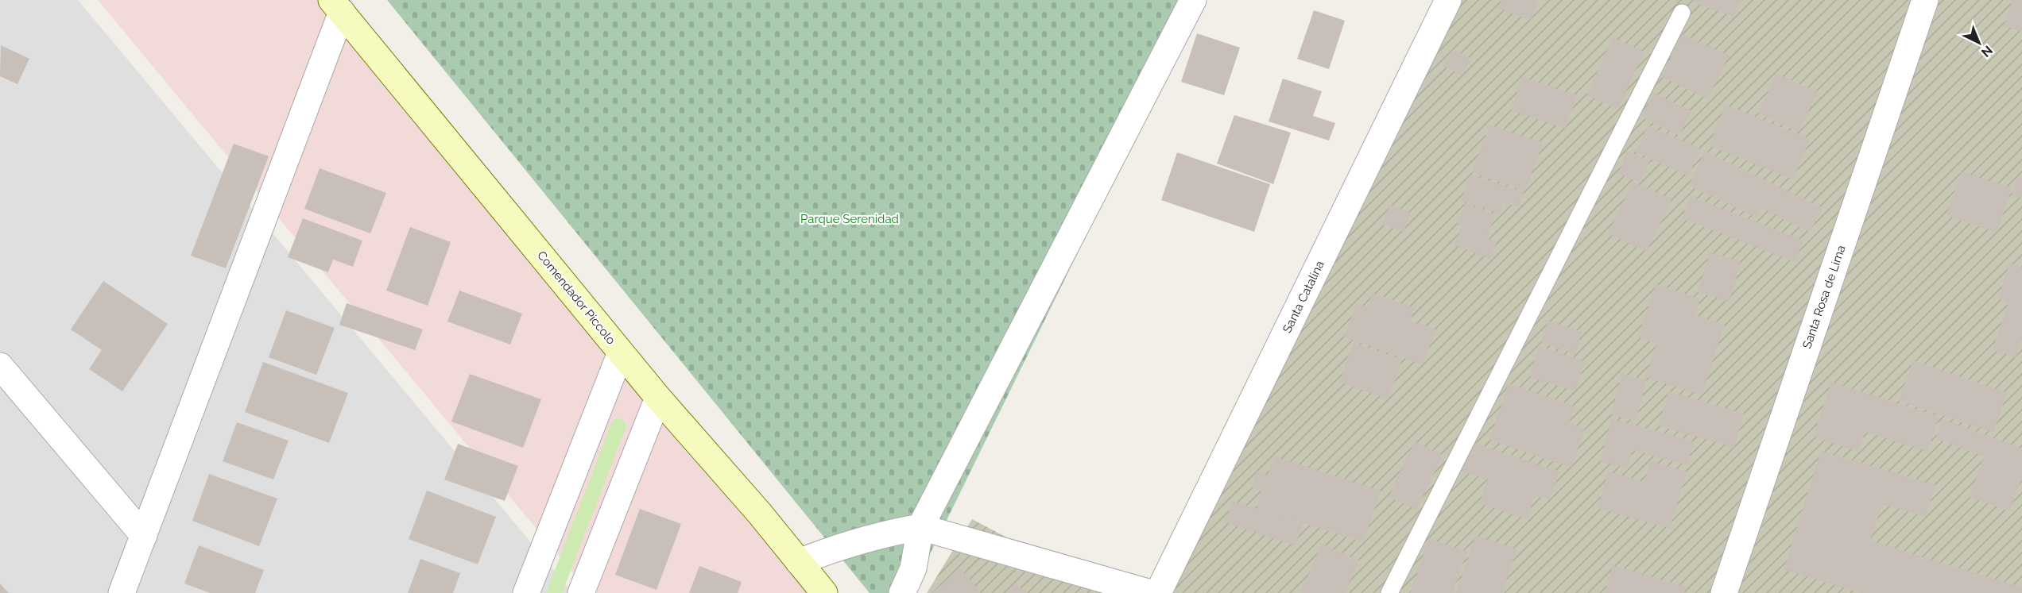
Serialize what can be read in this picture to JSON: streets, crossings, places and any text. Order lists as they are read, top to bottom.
{
  "streets": {
    "street": ["Santa Catalina", "Santa Rosa de Lima", "Comendador Piccolo"]
  },
  "parks": ["Parque Serenidad"],
  "north": "bottom right"
}
